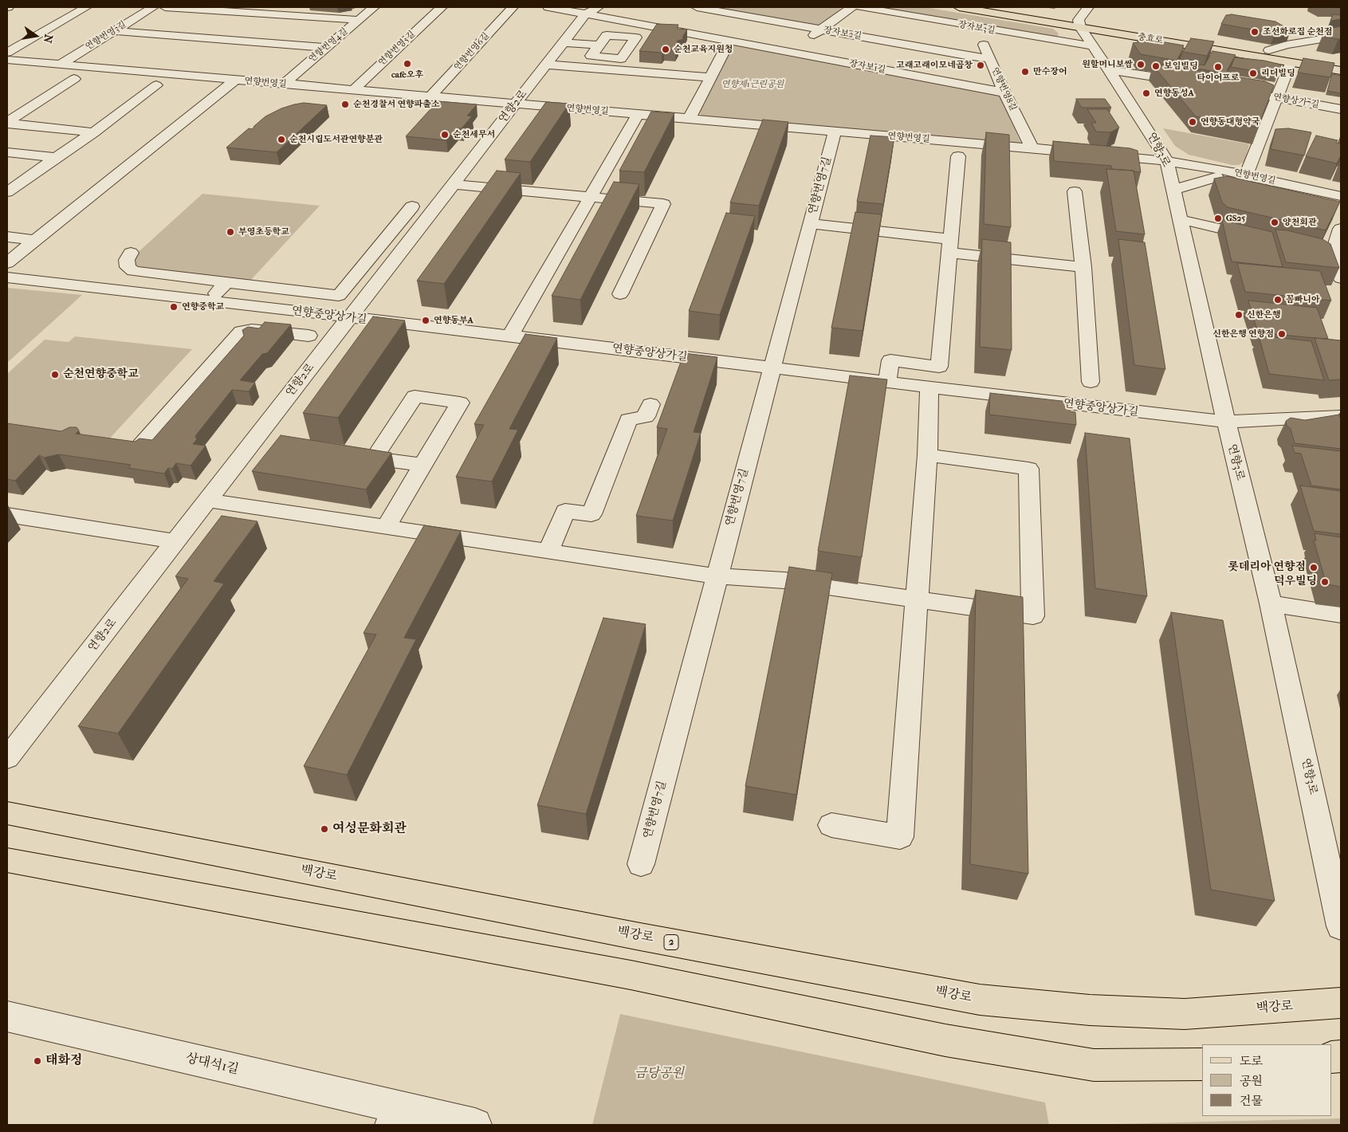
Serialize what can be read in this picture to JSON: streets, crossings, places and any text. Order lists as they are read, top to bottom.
{
  "streets": {
    "main road": ["충효로", "백강로", "2"],
    "street": [
      "장자보3길",
      "장자보2길",
      "연향번영3길",
      "연향번영4길",
      "연향번영5길",
      "연향번영6길",
      "장자보1길",
      "연향번영길",
      "연향번영8길",
      "연향상가7길",
      "연향2로",
      "연향3로",
      "연향번영7길",
      "연향중앙상가길",
      "상대석1길"
    ]
  },
  "crossings": [
    ["장자보3길", "연향번영8길"],
    ["장자보3길", "연향3로"],
    ["장자보2길", "연향번영8길"],
    ["연향번영3길", "연향번영길"],
    ["충효로", "연향3로"],
    ["연향번영4길", "연향번영길"],
    ["연향번영5길", "연향번영길"],
    ["연향번영6길", "연향번영길"],
    ["장자보1길", "연향번영8길"],
    ["장자보1길", "연향2로"],
    ["연향번영길", "연향번영8길"],
    ["연향번영길", "연향2로"],
    ["연향번영길", "연향3로"],
    ["연향번영길", "연향번영7길"],
    ["연향2로", "연향중앙상가길"],
    ["연향3로", "연향중앙상가길"],
    ["연향번영7길", "연향중앙상가길"]
  ],
  "parks": ["연향제1근린공원", "금당공원"],
  "places": [
    "조선화로집 순천점",
    "순천교육지원청",
    "cafe오후",
    "원할머니보쌈",
    "고래고래이모네곱창",
    "보임빌딩",
    "타이어프로",
    "만수장어",
    "리더빌딩",
    "연향동성A",
    "순천경찰서 연향파출소",
    "연향동대형약국",
    "순천세무서",
    "순천시립도서관연향분관",
    "GS25",
    "양천회관",
    "부영초등학교",
    "꼼빠니아",
    "연향중학교",
    "신한은행",
    "연향동부A",
    "신한은행 연향점",
    "순천연향중학교",
    "롯데리아 연향점",
    "덕우빌딩",
    "여성문화회관",
    "태화정"
  ],
  "legend": ["도로", "공원", "건물"],
  "north": "right"
}
